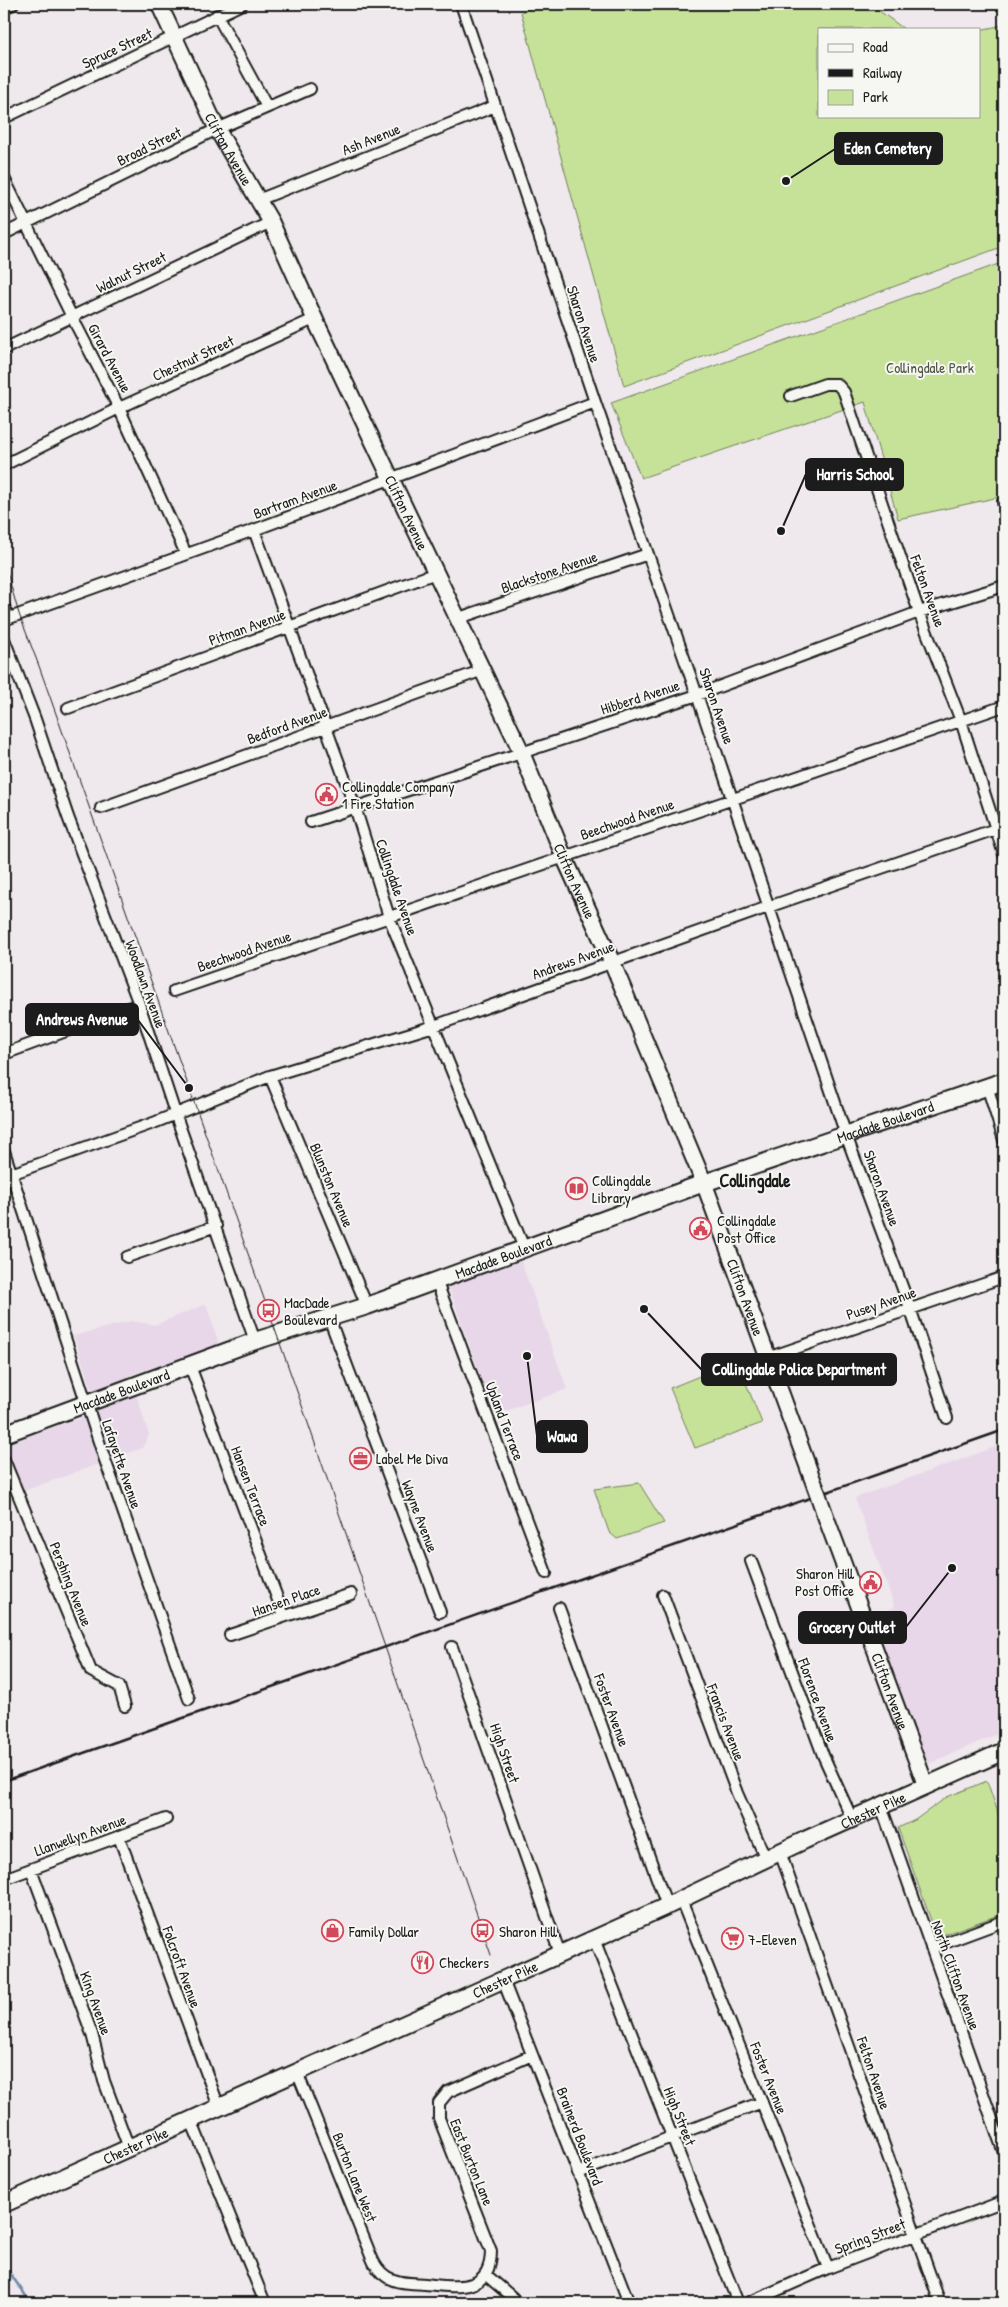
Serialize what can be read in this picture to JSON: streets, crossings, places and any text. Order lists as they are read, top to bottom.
{
  "streets": {
    "main road": ["Macdade Boulevard", "Chester Pike"],
    "street": [
      "Spruce Street",
      "Ash Avenue",
      "Broad Street",
      "Clifton Avenue",
      "Walnut Street",
      "Sharon Avenue",
      "Girard Avenue",
      "Chestnut Street",
      "Bartram Avenue",
      "Blackstone Avenue",
      "Felton Avenue",
      "Pitman Avenue",
      "Hibberd Avenue",
      "Bedford Avenue",
      "Beechwood Avenue",
      "Collingdale Avenue",
      "Andrews Avenue",
      "Woodlawn Avenue",
      "Blunston Avenue",
      "Pusey Avenue",
      "Upland Terrace",
      "Lafayette Avenue",
      "Hansen Terrace",
      "Wayne Avenue",
      "Pershing Avenue",
      "Hansen Place",
      "Florence Avenue",
      "Foster Avenue",
      "Francis Avenue",
      "High Street",
      "Llanwellyn Avenue",
      "Folcroft Avenue",
      "North Clifton Avenue",
      "King Avenue",
      "Brainerd Boulevard",
      "East Burton Lane",
      "Burton Lane West",
      "Spring Street"
    ]
  },
  "crossings": [
    ["Spruce Street", "Clifton Avenue"],
    ["Ash Avenue", "Clifton Avenue"],
    ["Ash Avenue", "Sharon Avenue"],
    ["Broad Street", "Clifton Avenue"],
    ["Broad Street", "Girard Avenue"],
    ["Clifton Avenue", "Walnut Street"],
    ["Clifton Avenue", "Chestnut Street"],
    ["Clifton Avenue", "Bartram Avenue"],
    ["Clifton Avenue", "Blackstone Avenue"],
    ["Clifton Avenue", "Pitman Avenue"],
    ["Clifton Avenue", "Hibberd Avenue"],
    ["Clifton Avenue", "Bedford Avenue"],
    ["Clifton Avenue", "Beechwood Avenue"],
    ["Clifton Avenue", "Andrews Avenue"],
    ["Clifton Avenue", "Macdade Boulevard"],
    ["Clifton Avenue", "Pusey Avenue"],
    ["Clifton Avenue", "Chester Pike"],
    ["Walnut Street", "Girard Avenue"],
    ["Sharon Avenue", "Bartram Avenue"],
    ["Sharon Avenue", "Blackstone Avenue"],
    ["Sharon Avenue", "Hibberd Avenue"],
    ["Sharon Avenue", "Beechwood Avenue"],
    ["Sharon Avenue", "Andrews Avenue"],
    ["Sharon Avenue", "Macdade Boulevard"],
    ["Sharon Avenue", "Pusey Avenue"],
    ["Girard Avenue", "Chestnut Street"],
    ["Girard Avenue", "Bartram Avenue"],
    ["Bartram Avenue", "Collingdale Avenue"],
    ["Felton Avenue", "Hibberd Avenue"],
    ["Felton Avenue", "Beechwood Avenue"],
    ["Felton Avenue", "Andrews Avenue"],
    ["Felton Avenue", "Francis Avenue"],
    ["Felton Avenue", "Chester Pike"],
    ["Felton Avenue", "Spring Street"],
    ["Pitman Avenue", "Collingdale Avenue"],
    ["Hibberd Avenue", "Collingdale Avenue"],
    ["Bedford Avenue", "Collingdale Avenue"],
    ["Beechwood Avenue", "Collingdale Avenue"],
    ["Collingdale Avenue", "Andrews Avenue"],
    ["Collingdale Avenue", "Macdade Boulevard"],
    ["Andrews Avenue", "Woodlawn Avenue"],
    ["Andrews Avenue", "Blunston Avenue"],
    ["Andrews Avenue", "Lafayette Avenue"],
    ["Woodlawn Avenue", "Macdade Boulevard"],
    ["Macdade Boulevard", "Blunston Avenue"],
    ["Macdade Boulevard", "Upland Terrace"],
    ["Macdade Boulevard", "Lafayette Avenue"],
    ["Macdade Boulevard", "Hansen Terrace"],
    ["Macdade Boulevard", "Wayne Avenue"],
    ["Hansen Terrace", "Hansen Place"],
    ["Florence Avenue", "Chester Pike"],
    ["Foster Avenue", "Chester Pike"],
    ["Foster Avenue", "Spring Street"],
    ["Francis Avenue", "Chester Pike"],
    ["High Street", "Chester Pike"],
    ["Chester Pike", "Folcroft Avenue"],
    ["Chester Pike", "North Clifton Avenue"],
    ["Chester Pike", "King Avenue"],
    ["Chester Pike", "Brainerd Boulevard"],
    ["Chester Pike", "Burton Lane West"],
    ["Llanwellyn Avenue", "Folcroft Avenue"],
    ["Llanwellyn Avenue", "King Avenue"],
    ["Brainerd Boulevard", "East Burton Lane"],
    ["East Burton Lane", "Burton Lane West"]
  ],
  "districts": ["Collingdale"],
  "parks": ["Collingdale Park"],
  "places": {
    "other": [
      "Eden Cemetery",
      "Harris School",
      "Andrews Avenue",
      "Collingdale Police Department",
      "Wawa",
      "Grocery Outlet"
    ],
    "public building": ["Collingdale Company 1 Fire Station", "Collingdale Post Office", "Sharon Hill Post Office"],
    "library": ["Collingdale Library"],
    "bus stop": ["MacDade Boulevard", "Sharon Hill"],
    "office": ["Label Me Diva"],
    "shop": ["Family Dollar"],
    "supermarket": ["7-Eleven"],
    "restaurant": ["Checkers"]
  },
  "legend": ["Road", "Railway", "Park"]
}
